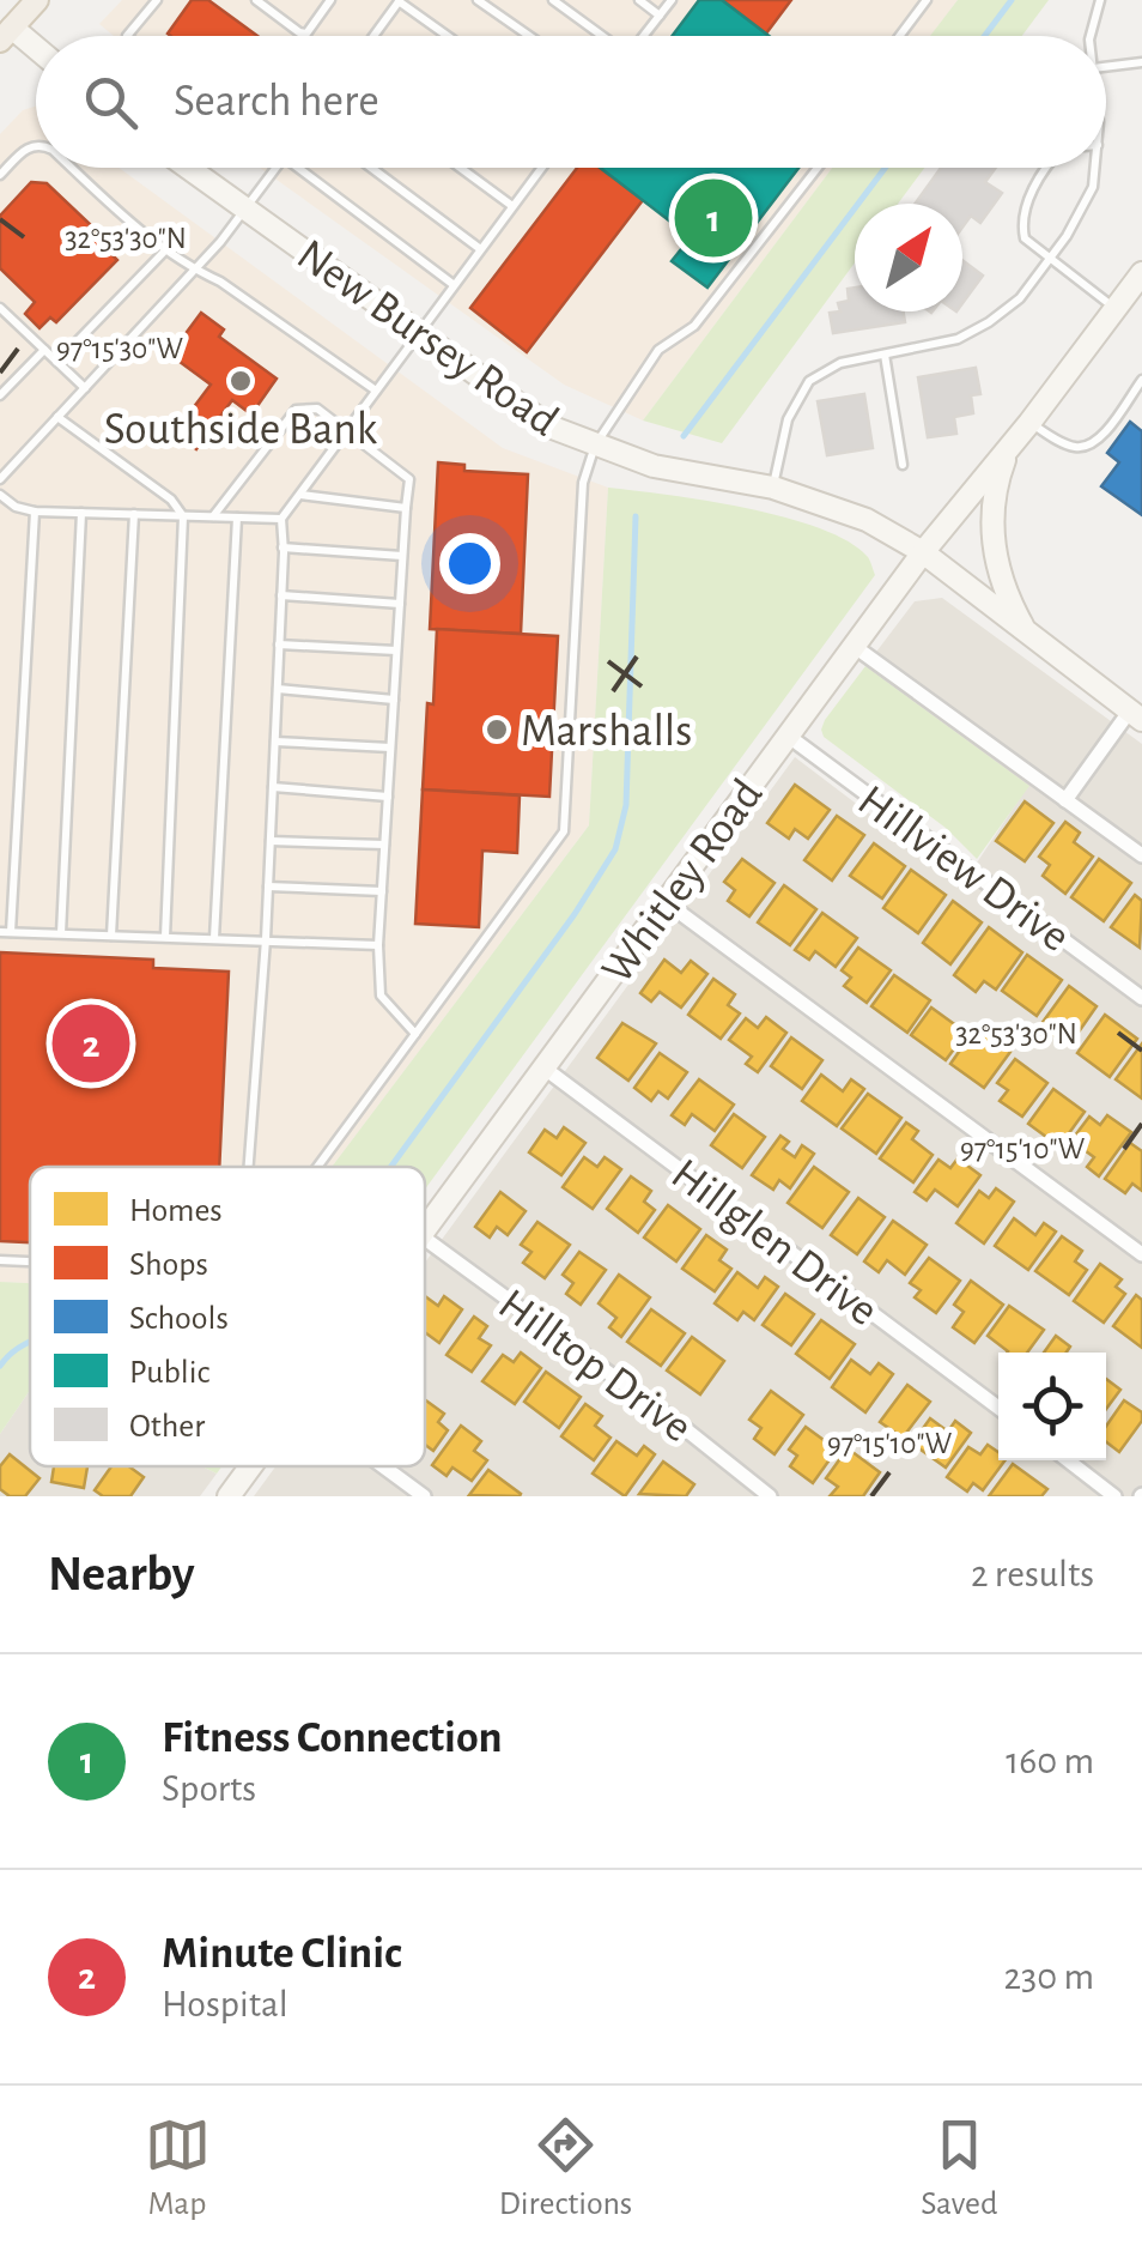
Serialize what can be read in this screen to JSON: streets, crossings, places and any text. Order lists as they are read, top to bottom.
{
  "streets": {
    "street": [
      "New Bursey Road",
      "Hillview Drive",
      "Whitley Road",
      "Hillglen Drive",
      "Hilltop Drive"
    ]
  },
  "crossings": [
    ["New Bursey Road", "Whitley Road"],
    ["Hillview Drive", "Whitley Road"],
    ["Whitley Road", "Hillglen Drive"]
  ],
  "places": ["Southside Bank", "Marshalls"],
  "legend": [
    "Homes",
    "Shops",
    "Schools",
    "Public",
    "Other"
  ],
  "north": "top right",
  "page": {
    "search": "Search here",
    "pins": ["1", "2"],
    "heading": ["Nearby", "2 results"],
    "list": [
      {
        "mark": "1",
        "name": "Fitness Connection",
        "note": "Sports",
        "value": "160 m"
      },
      {
        "mark": "2",
        "name": "Minute Clinic",
        "note": "Hospital",
        "value": "230 m"
      }
    ],
    "nav": ["Map", "Directions", "Saved"]
  },
  "coordinates": ["32°53'30\"N", "97°15'30\"W", "97°15'10\"W"]
}
